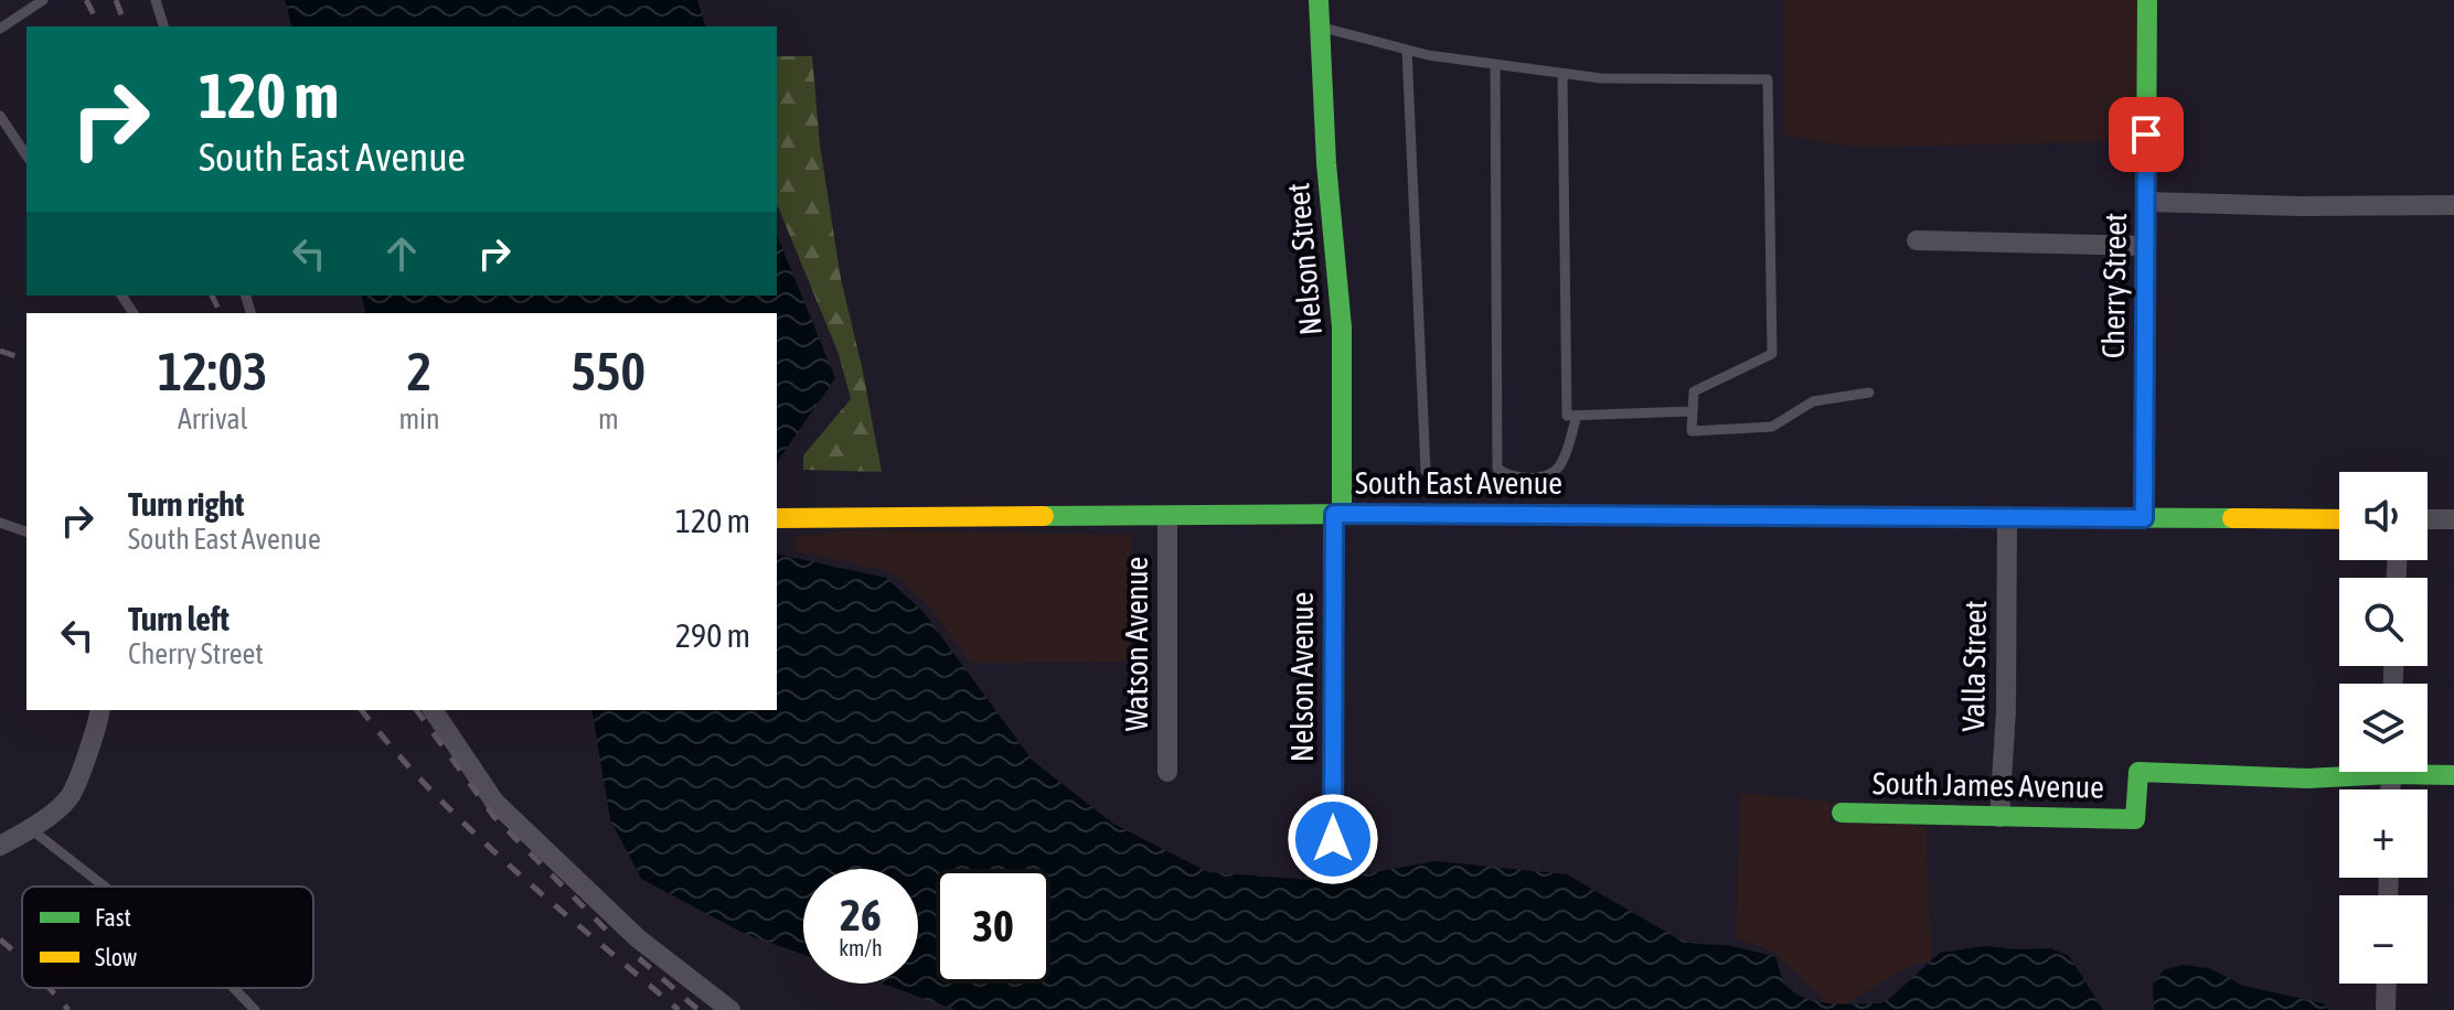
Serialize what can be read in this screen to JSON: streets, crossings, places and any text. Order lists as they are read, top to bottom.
{
  "streets": {
    "street": [
      "Nelson Street",
      "Cherry Street",
      "South East Avenue",
      "Watson Avenue",
      "Valla Street",
      "Nelson Avenue",
      "South James Avenue"
    ]
  },
  "crossings": [
    ["Nelson Street", "South East Avenue"],
    ["Nelson Street", "Nelson Avenue"],
    ["Cherry Street", "South East Avenue"],
    ["South East Avenue", "Watson Avenue"],
    ["South East Avenue", "Valla Street"],
    ["South East Avenue", "Nelson Avenue"],
    ["Valla Street", "South James Avenue"]
  ],
  "legend": ["Fast", "Slow"],
  "page": {
    "turn": ["120 m", "South East Avenue"],
    "eta": [
      "12:03",
      "Arrival",
      "2",
      "min",
      "550",
      "m"
    ],
    "list": [
      {
        "name": "Turn right",
        "note": "South East Avenue",
        "value": "120 m"
      },
      {
        "name": "Turn left",
        "note": "Cherry Street",
        "value": "290 m"
      }
    ],
    "map_buttons": ["+", "−"],
    "speed": "26 km/h",
    "limit": "30"
  }
}
